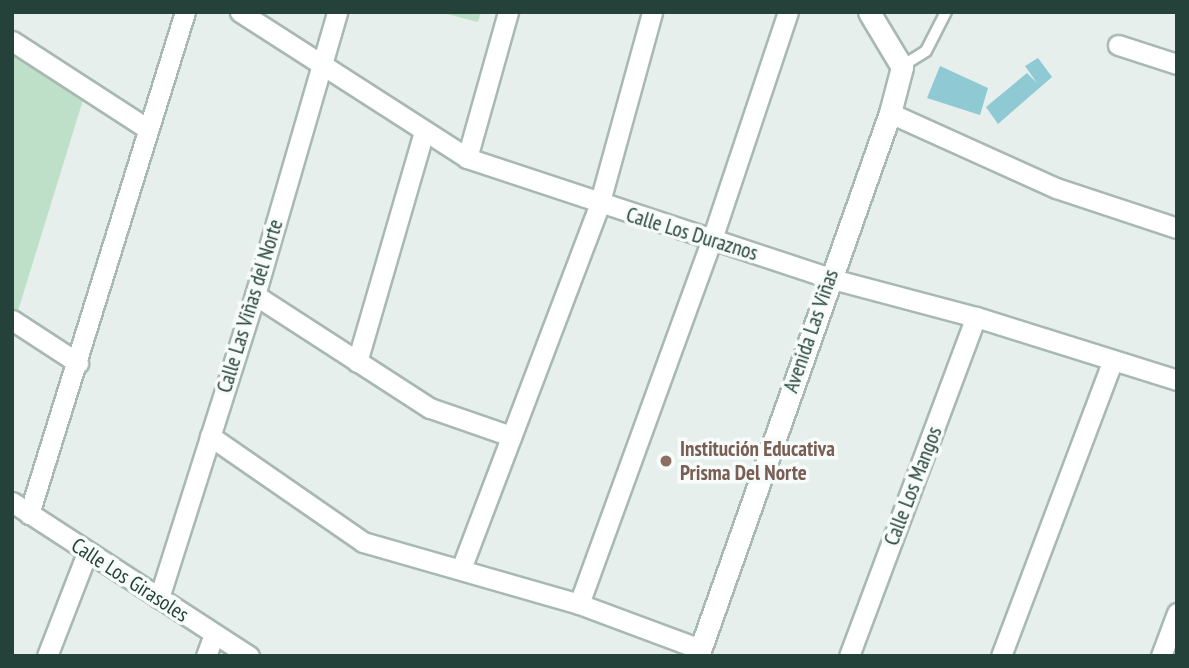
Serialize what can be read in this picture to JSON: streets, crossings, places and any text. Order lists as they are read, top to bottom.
{
  "streets": {
    "street": [
      "Calle Los Duraznos",
      "Calle Las Viñas del Norte",
      "Avenida Las Viñas",
      "Calle Los Mangos",
      "Calle Los Girasoles"
    ]
  },
  "crossings": [
    ["Calle Los Duraznos", "Calle Las Viñas del Norte"],
    ["Calle Los Duraznos", "Avenida Las Viñas"],
    ["Calle Los Duraznos", "Calle Los Mangos"],
    ["Calle Las Viñas del Norte", "Calle Los Girasoles"]
  ],
  "places": ["Institución Educativa Prisma Del Norte"]
}
